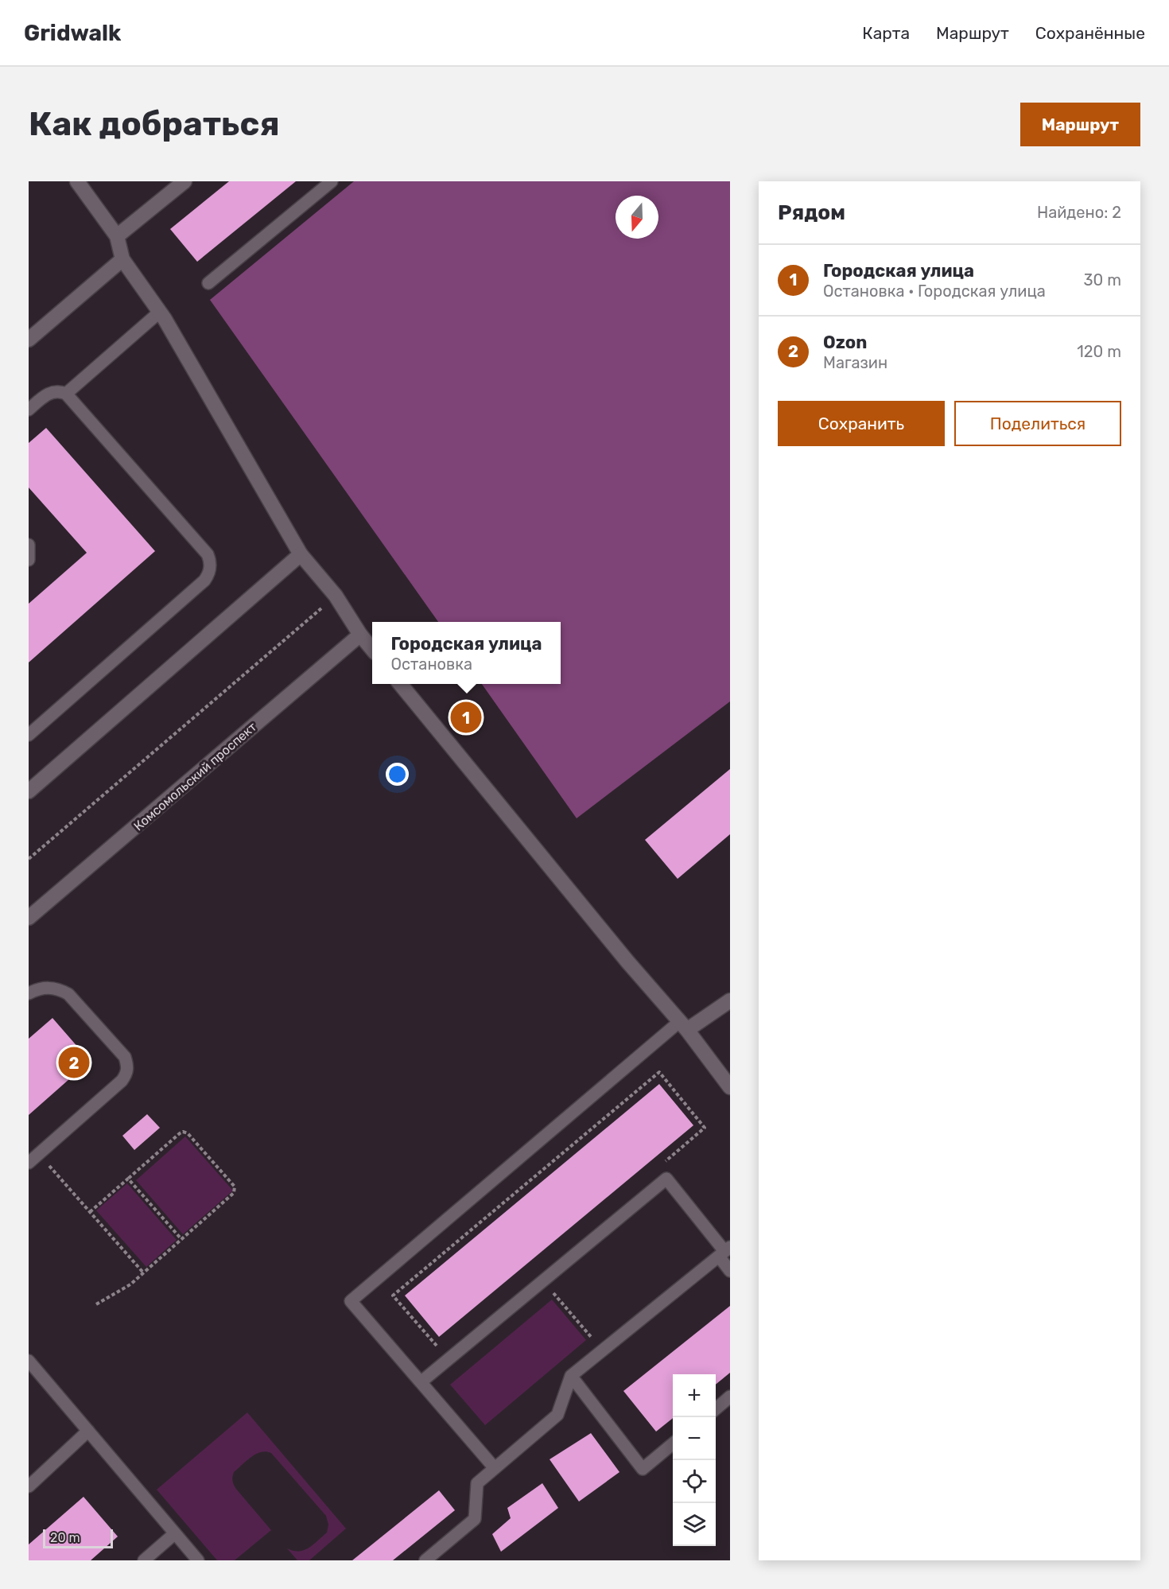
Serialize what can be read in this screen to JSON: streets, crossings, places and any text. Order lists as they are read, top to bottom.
{
  "streets": {
    "street": ["Комсомольский проспект"]
  },
  "scale_bar": "20 m",
  "north": "bottom",
  "page": {
    "header": "Gridwalk",
    "nav": ["Карта", "Маршрут", "Сохранённые"],
    "buttons": [
      "Маршрут",
      ["Сохранить", "Поделиться"]
    ],
    "title": "Как добраться",
    "heading": ["Рядом", "Найдено: 2"],
    "list": [
      {
        "mark": "1",
        "name": "Городская улица",
        "note": "Остановка · Городская улица",
        "value": "30 m"
      },
      {
        "mark": "2",
        "name": "Ozon",
        "note": "Магазин",
        "value": "120 m"
      }
    ],
    "popup": ["Городская улица", "Остановка"],
    "pins": ["1", "2"],
    "map_buttons": ["+", "−"],
    "scale": "20 m"
  }
}
